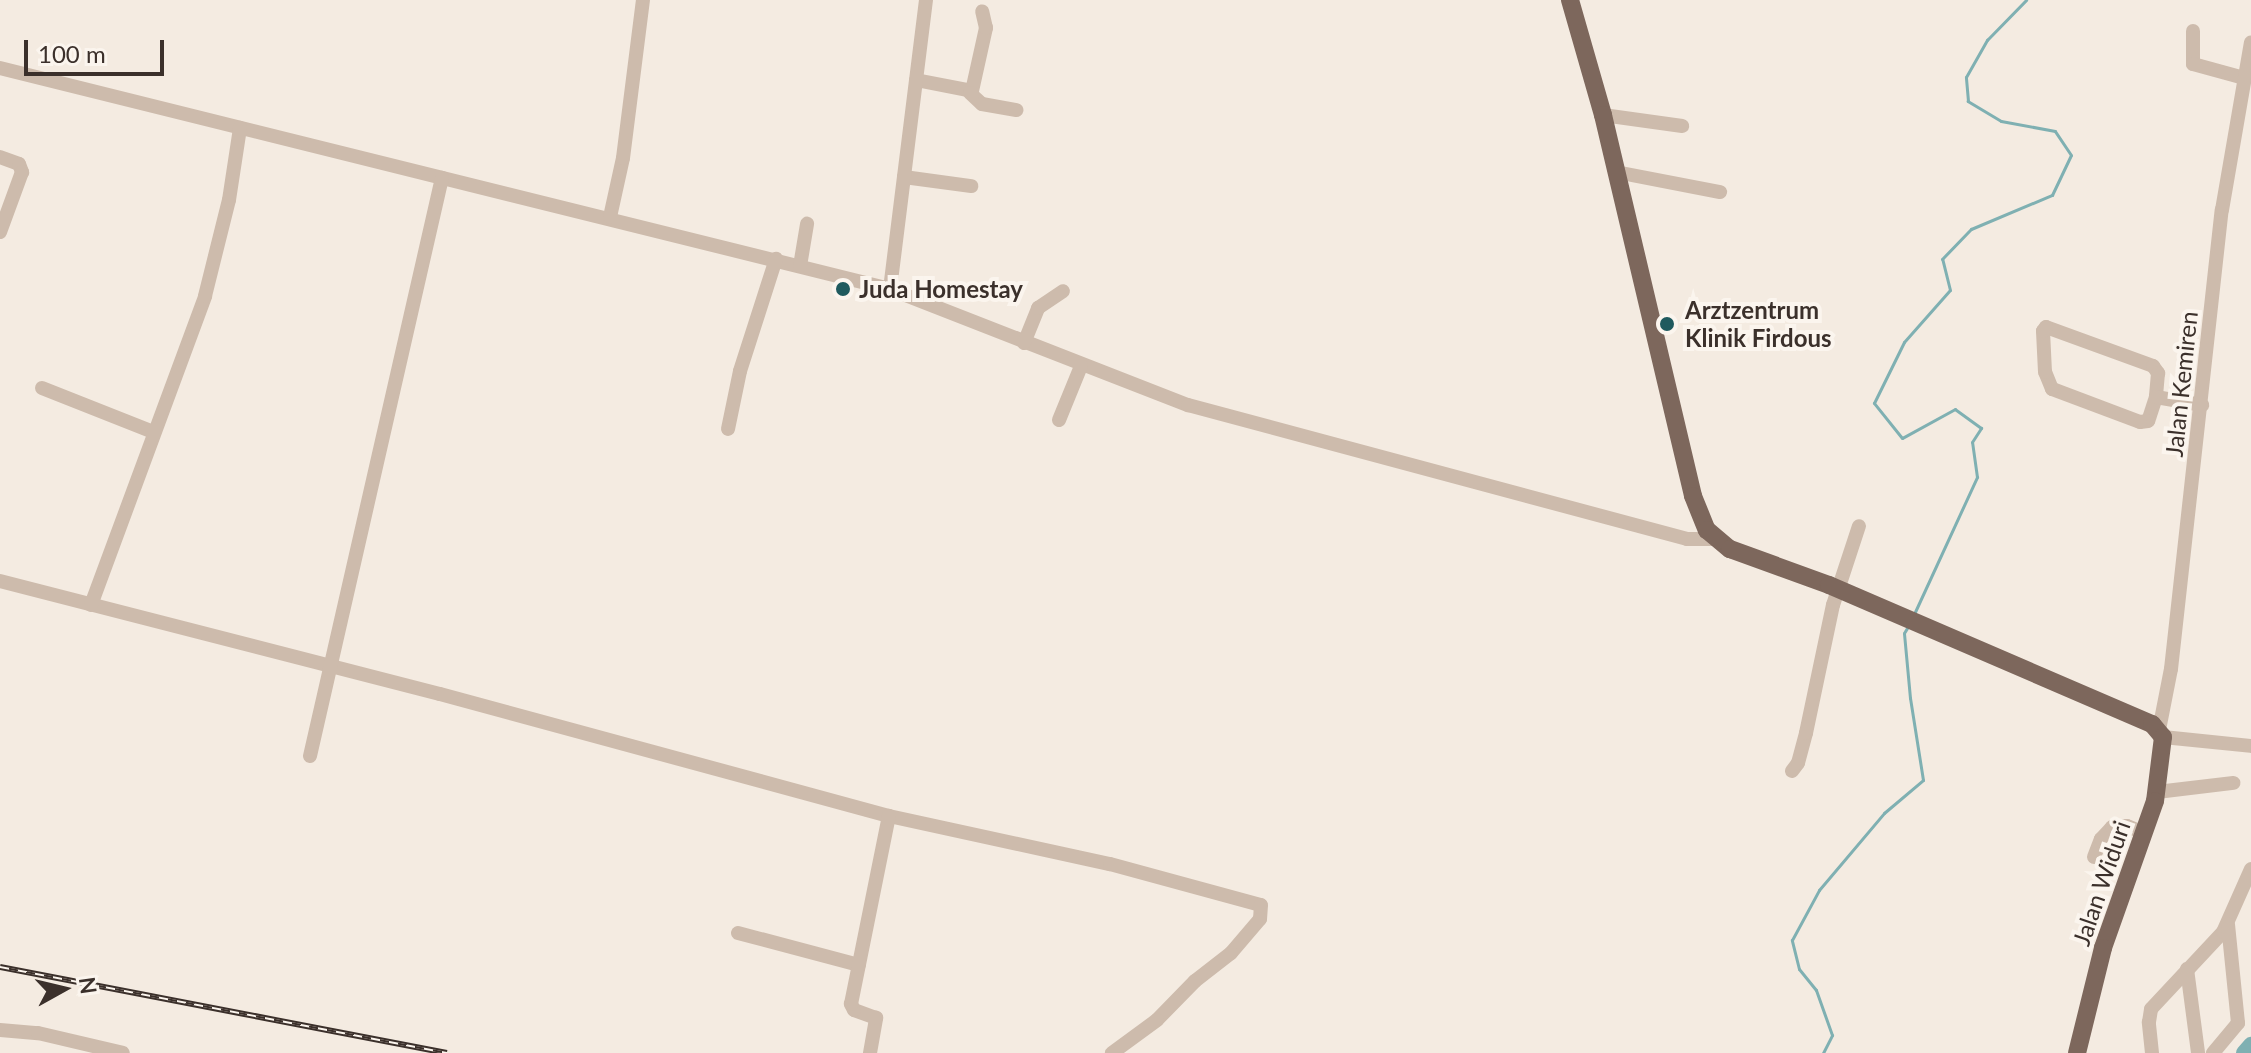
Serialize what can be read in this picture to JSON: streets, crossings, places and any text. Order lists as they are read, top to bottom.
{
  "streets": {
    "main road": ["Jalan Widuri"],
    "street": ["Jalan Kemiren"]
  },
  "crossings": [
    ["Jalan Kemiren", "Jalan Widuri"]
  ],
  "places": ["Juda Homestay", "Arztzentrum Klinik Firdous"],
  "scale_bar": "100 m",
  "north": "right"
}
